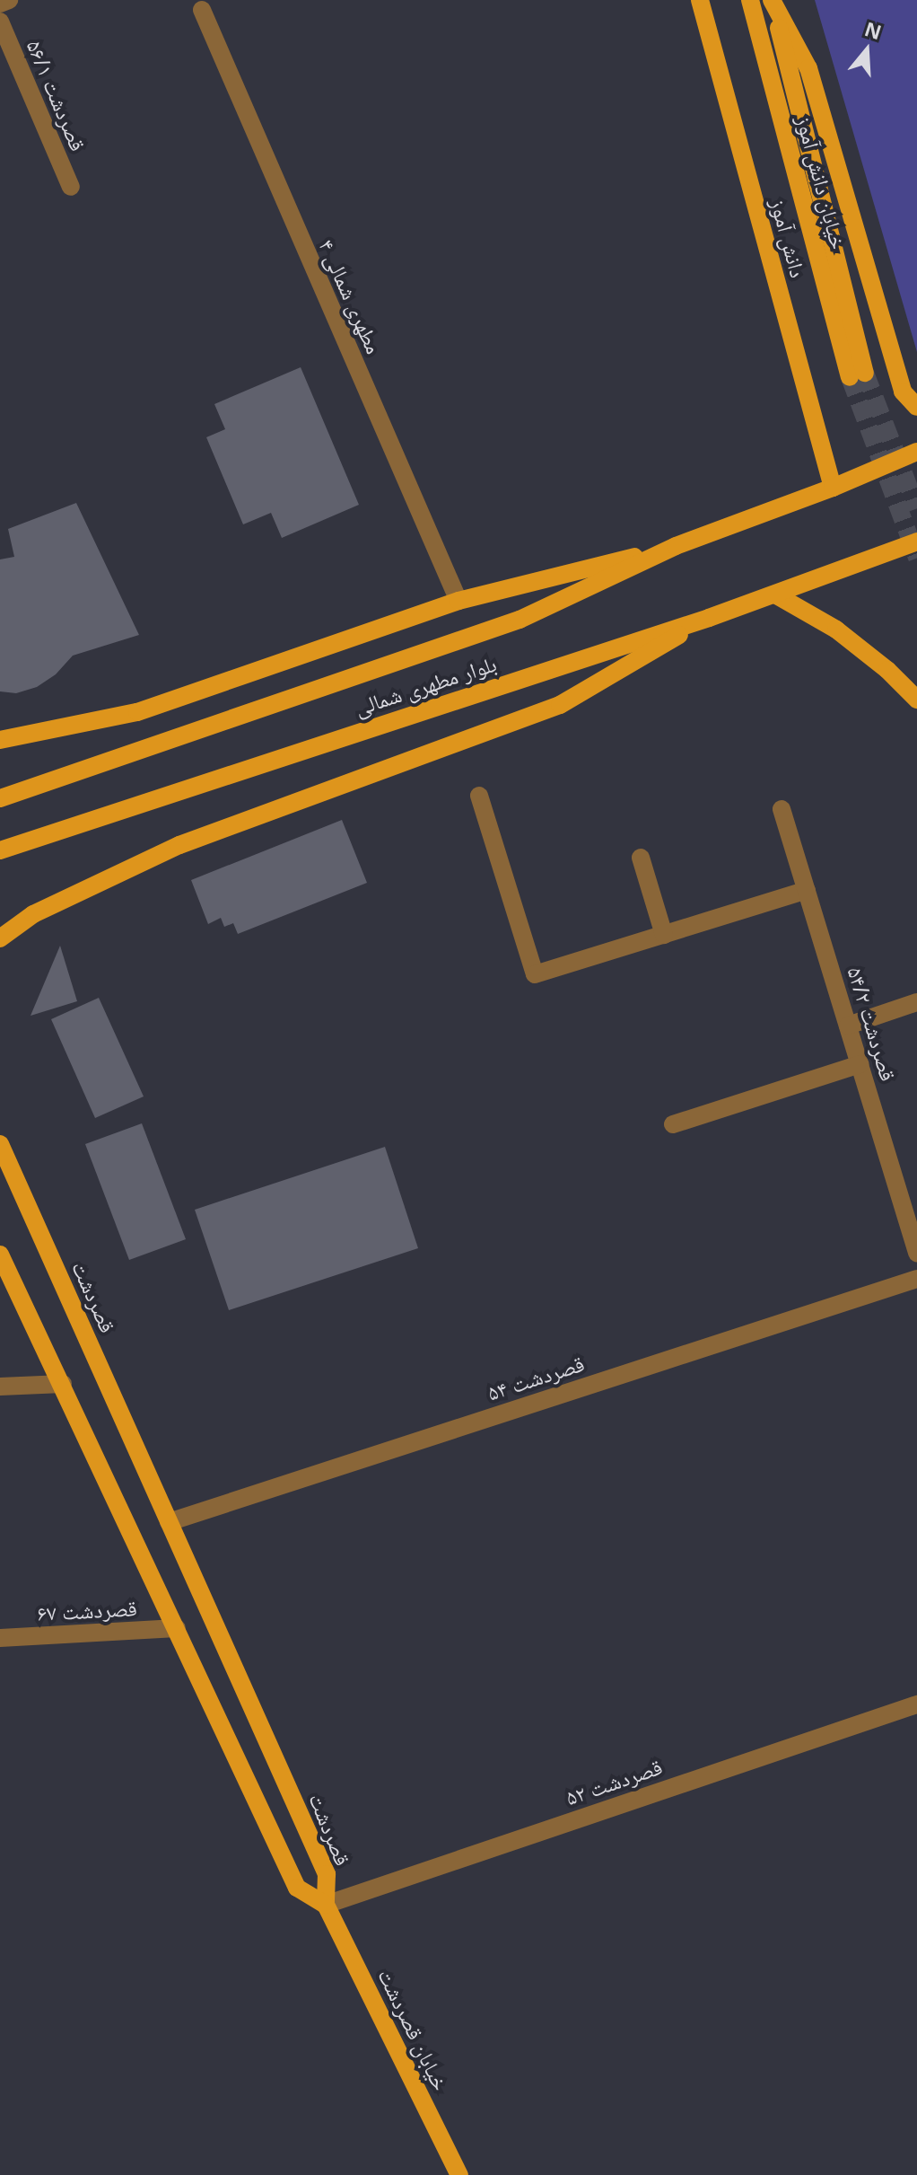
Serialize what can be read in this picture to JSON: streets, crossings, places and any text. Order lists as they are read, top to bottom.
{
  "streets": {
    "main road": [
      "خیابان دانش آموز",
      "دانش آموز",
      "بلوار مطهرى شمالى",
      "قصردشت",
      "خیابان قصردشت"
    ],
    "street": [
      "۵۶/۱ قصردشت",
      "۴ مطهری شمالی",
      "۵۴/۲ قصردشت",
      "۵۴ قصردشت",
      "۶۷ قصردشت",
      "۵۲ قصردشت"
    ]
  },
  "crossings": [
    ["دانش آموز", "بلوار مطهرى شمالى"],
    ["قصردشت", "۵۴ قصردشت"],
    ["قصردشت", "۵۲ قصردشت"],
    ["قصردشت", "خیابان قصردشت"],
    ["۵۲ قصردشت", "خیابان قصردشت"]
  ],
  "north": "top"
}
